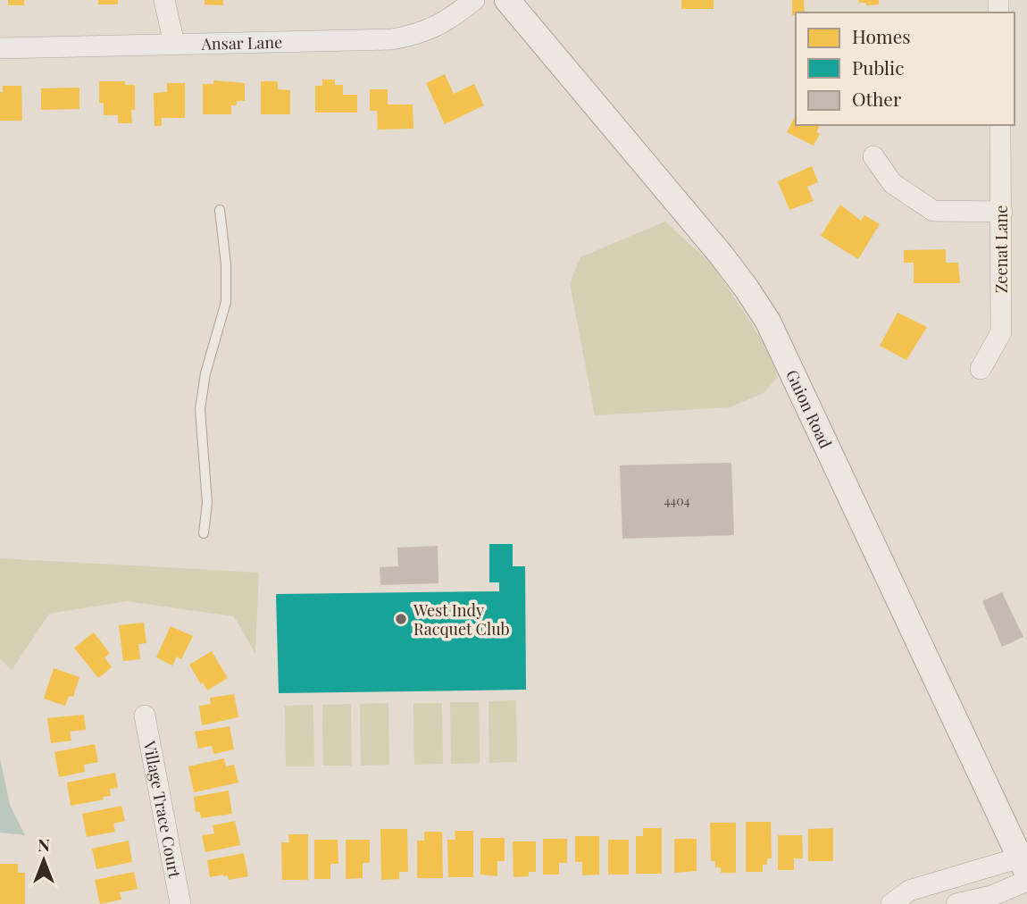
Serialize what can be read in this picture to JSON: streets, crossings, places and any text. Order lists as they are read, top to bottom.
{
  "streets": {
    "street": [
      "Ansar Lane",
      "Zeenat Lane",
      "Guion Road",
      "Village Trace Court"
    ]
  },
  "places": ["West Indy Racquet Club"],
  "house_numbers": ["4404"],
  "legend": ["Homes", "Public", "Other"],
  "north": "top"
}
